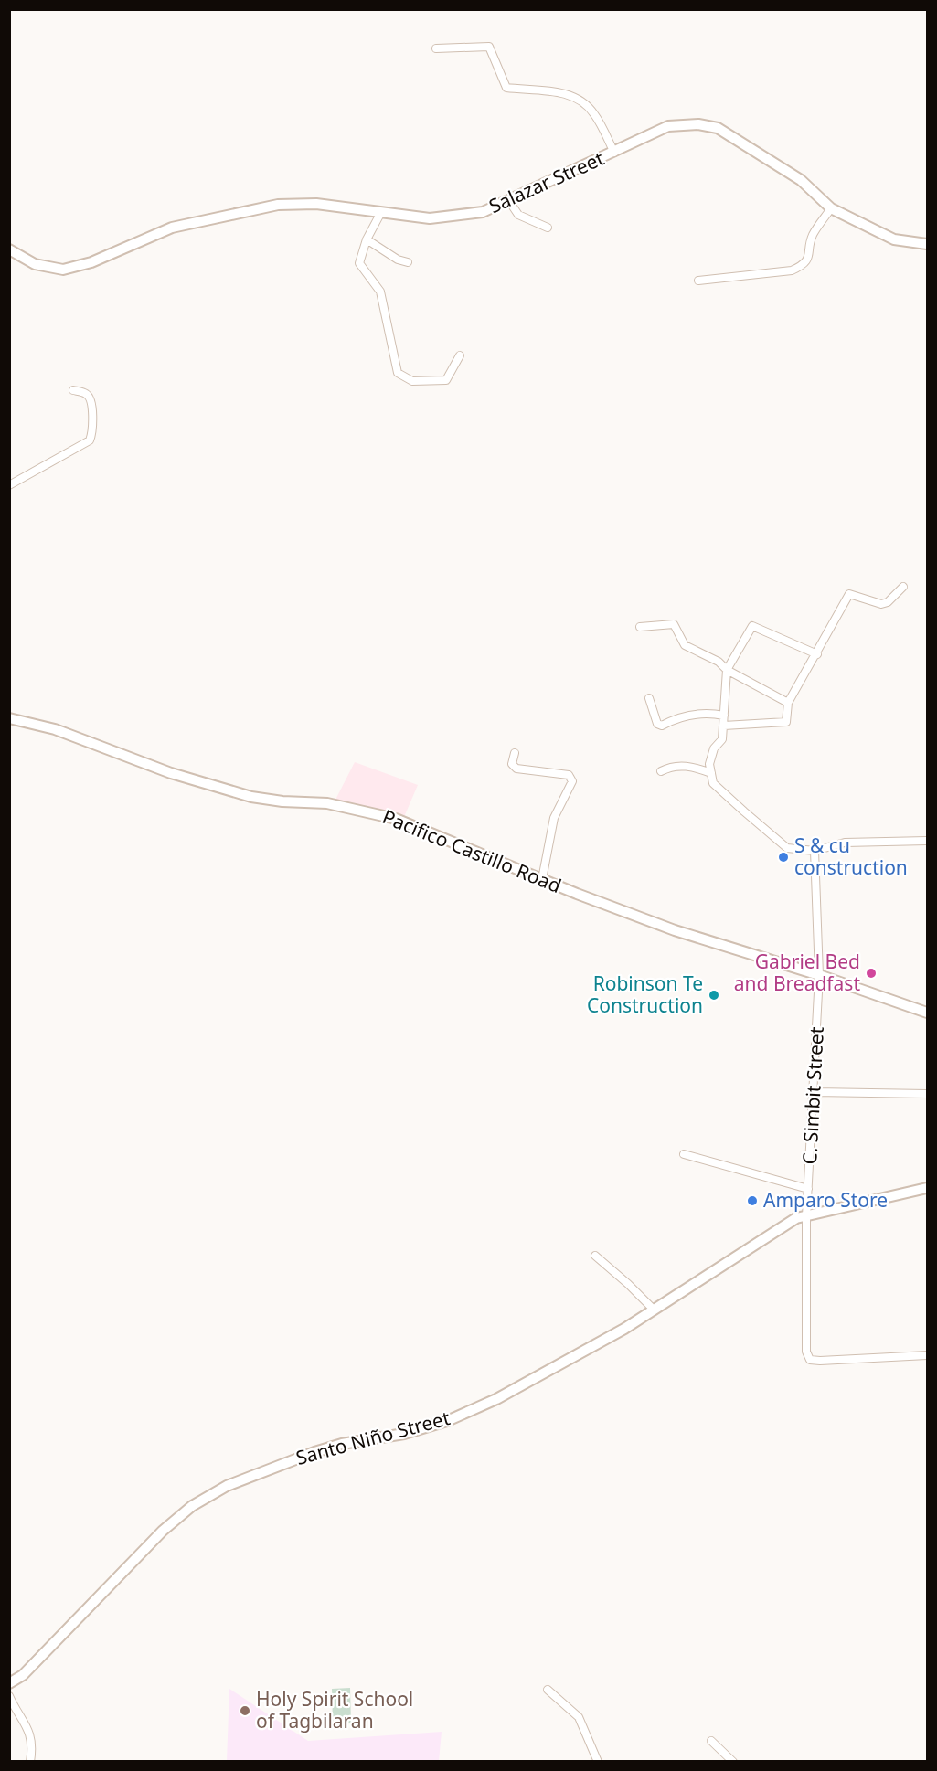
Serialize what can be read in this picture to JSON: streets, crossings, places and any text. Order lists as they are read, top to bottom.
{
  "streets": {
    "main road": ["Salazar Street", "Pacifico Castillo Road", "Santo Niño Street"],
    "street": ["C. Simbit Street"]
  },
  "crossings": [
    ["Pacifico Castillo Road", "C. Simbit Street"],
    ["C. Simbit Street", "Santo Niño Street"]
  ],
  "places": [
    "S & cu construction",
    "Gabriel Bed and Breadfast",
    "Robinson Te Construction",
    "Amparo Store",
    "Holy Spirit School of Tagbilaran"
  ]
}
